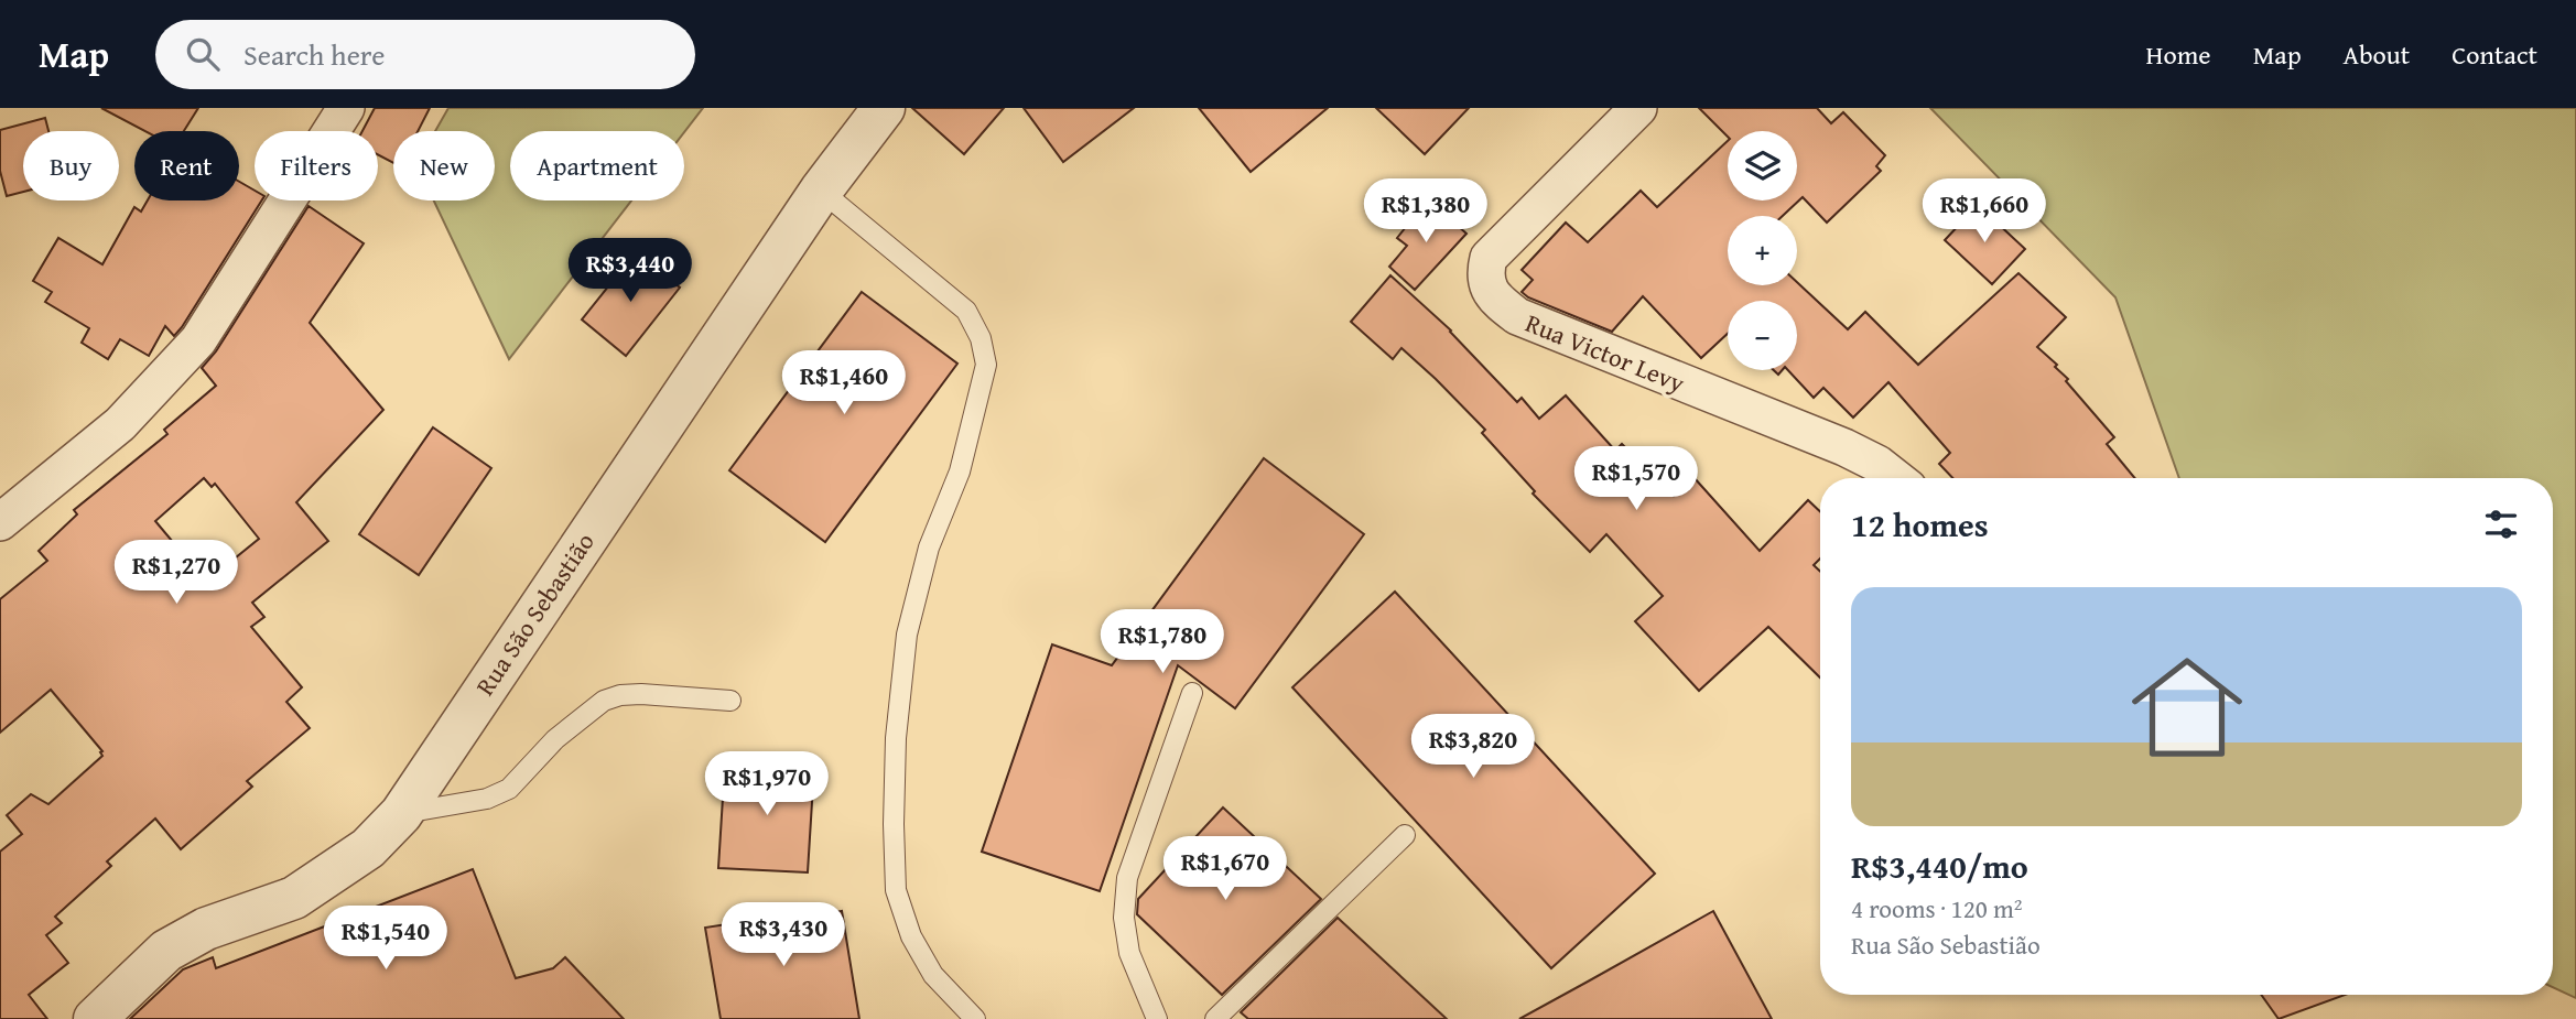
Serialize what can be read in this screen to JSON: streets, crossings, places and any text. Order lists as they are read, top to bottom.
{
  "streets": {
    "street": ["Rua Victor Levy", "Rua São Sebastião"]
  },
  "page": {
    "header": "Map",
    "search": "Search here",
    "nav": [
      "Home",
      "Map",
      "About",
      "Contact"
    ],
    "map_buttons": ["+", "−"],
    "chip": [
      "Buy",
      "Rent",
      "Filters",
      "New",
      "Apartment"
    ],
    "price": [
      "R$1,380",
      "R$1,660",
      "R$3,440",
      "R$1,460",
      "R$1,570",
      "R$1,270",
      "R$1,780",
      "R$3,820",
      "R$1,970",
      "R$1,670",
      "R$3,430",
      "R$1,540"
    ],
    "heading": "12 homes",
    "list": [
      {
        "name": "R$3,440/mo",
        "note": "4 rooms · 120 m² · Rua São Sebastião"
      }
    ]
  }
}
